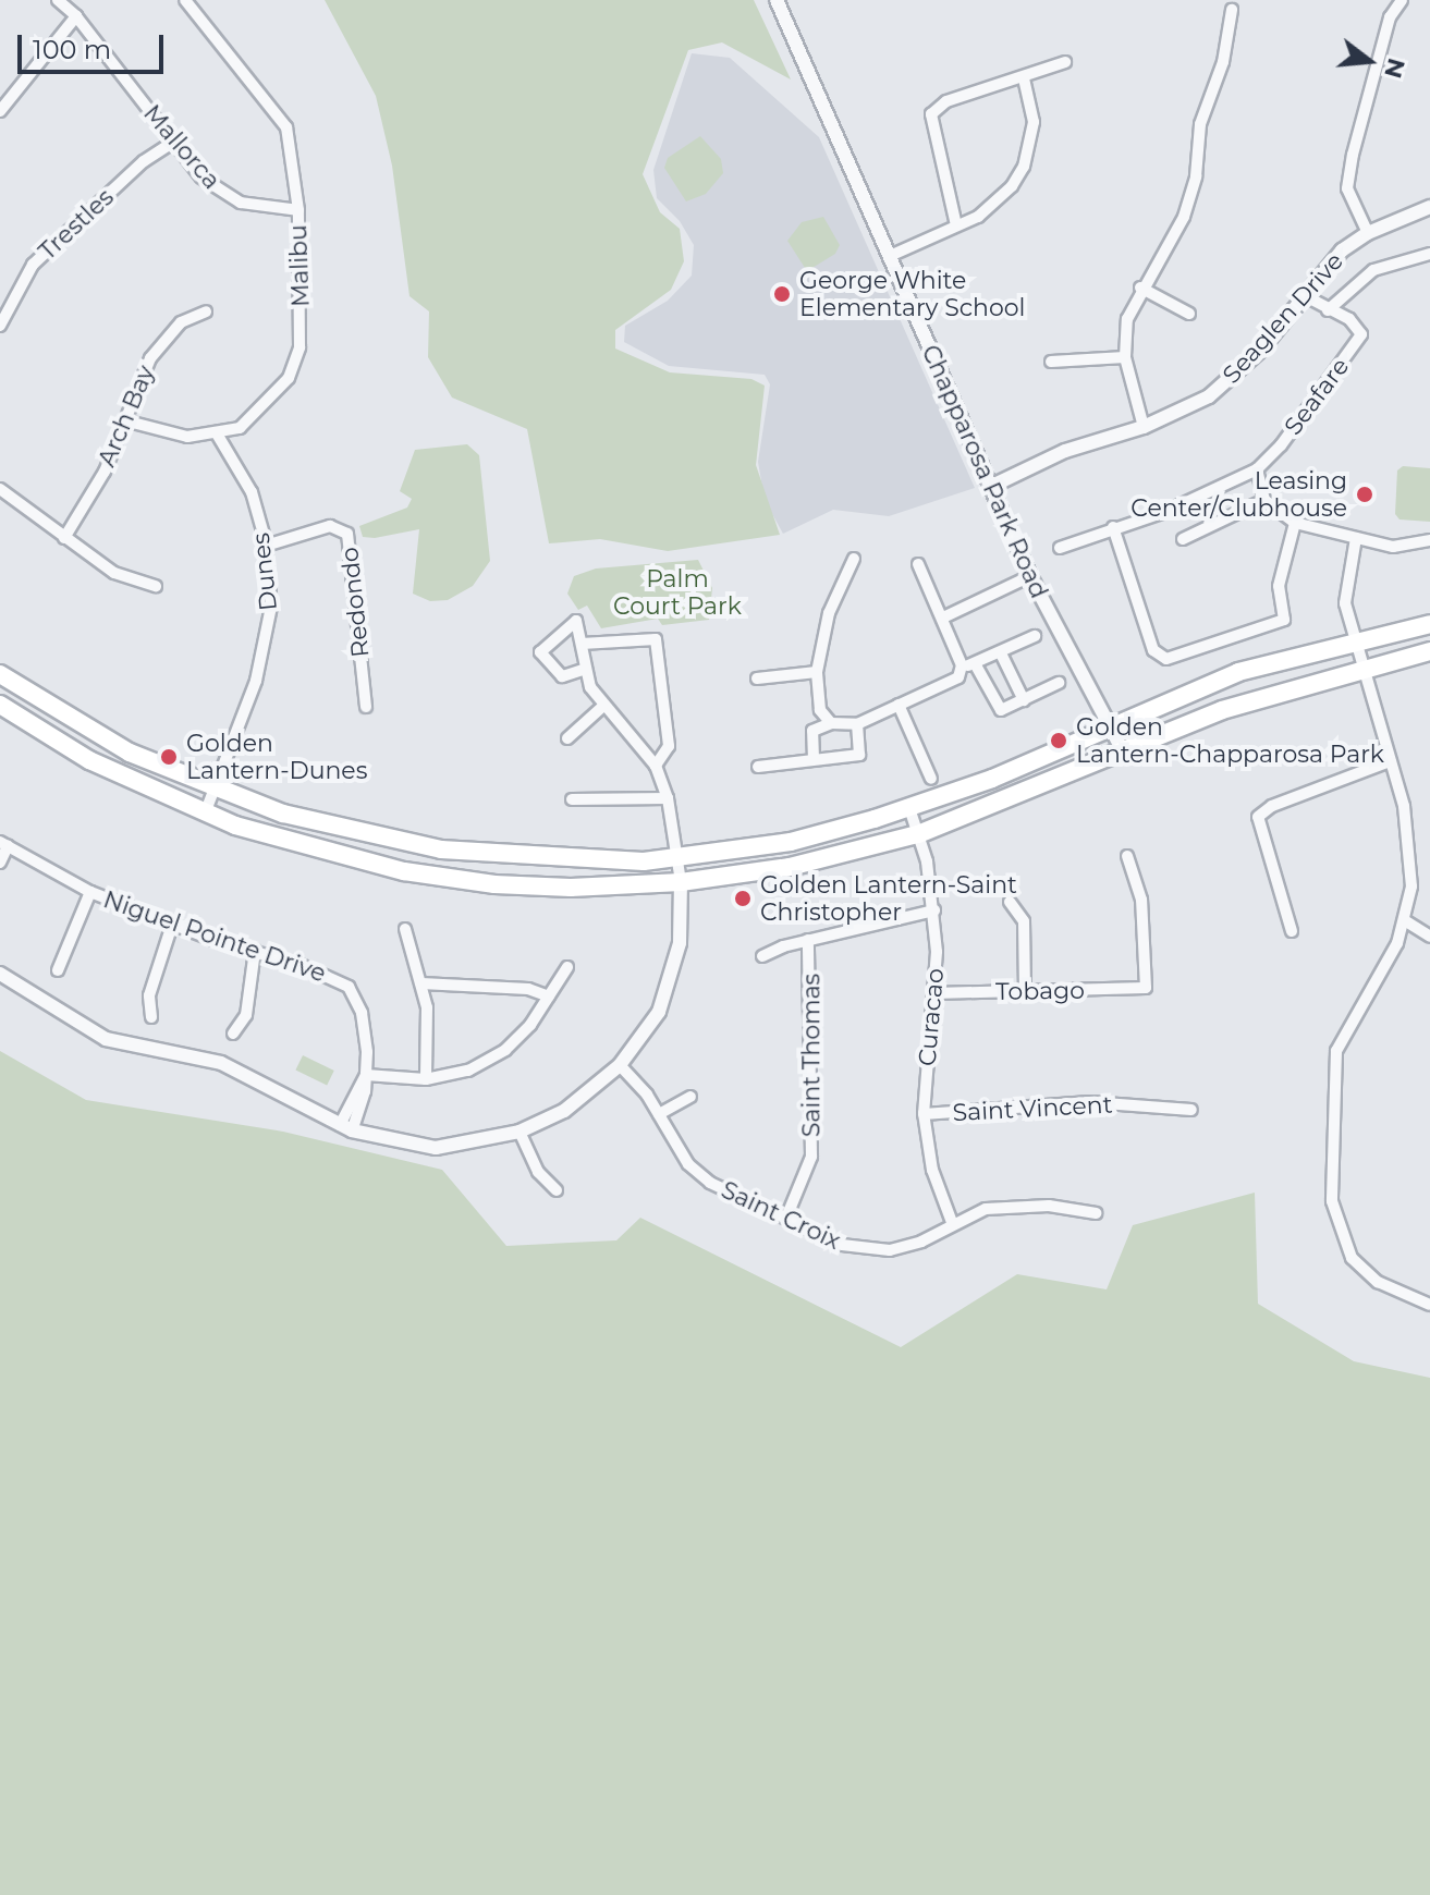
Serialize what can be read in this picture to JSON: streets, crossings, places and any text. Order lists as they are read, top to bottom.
{
  "streets": {
    "street": [
      "Mallorca",
      "Trestles",
      "Malibu",
      "Seaglen Drive",
      "Seafare",
      "Arch Bay",
      "Chapparosa Park Road",
      "Dunes",
      "Redondo",
      "Niguel Pointe Drive",
      "Tobago",
      "Curacao",
      "Saint Thomas",
      "Saint Vincent",
      "Saint Croix"
    ]
  },
  "crossings": [
    ["Mallorca", "Trestles"],
    ["Mallorca", "Malibu"],
    ["Malibu", "Arch Bay"],
    ["Malibu", "Dunes"],
    ["Seaglen Drive", "Seafare"],
    ["Seaglen Drive", "Chapparosa Park Road"],
    ["Dunes", "Redondo"],
    ["Tobago", "Curacao"],
    ["Curacao", "Saint Vincent"],
    ["Curacao", "Saint Croix"],
    ["Saint Thomas", "Saint Croix"]
  ],
  "parks": ["Palm Court Park"],
  "places": [
    "George White Elementary School",
    "Leasing Center/Clubhouse",
    "Golden Lantern-Chapparosa Park",
    "Golden Lantern-Dunes",
    "Golden Lantern-Saint Christopher"
  ],
  "scale_bar": "100 m",
  "north": "right"
}
